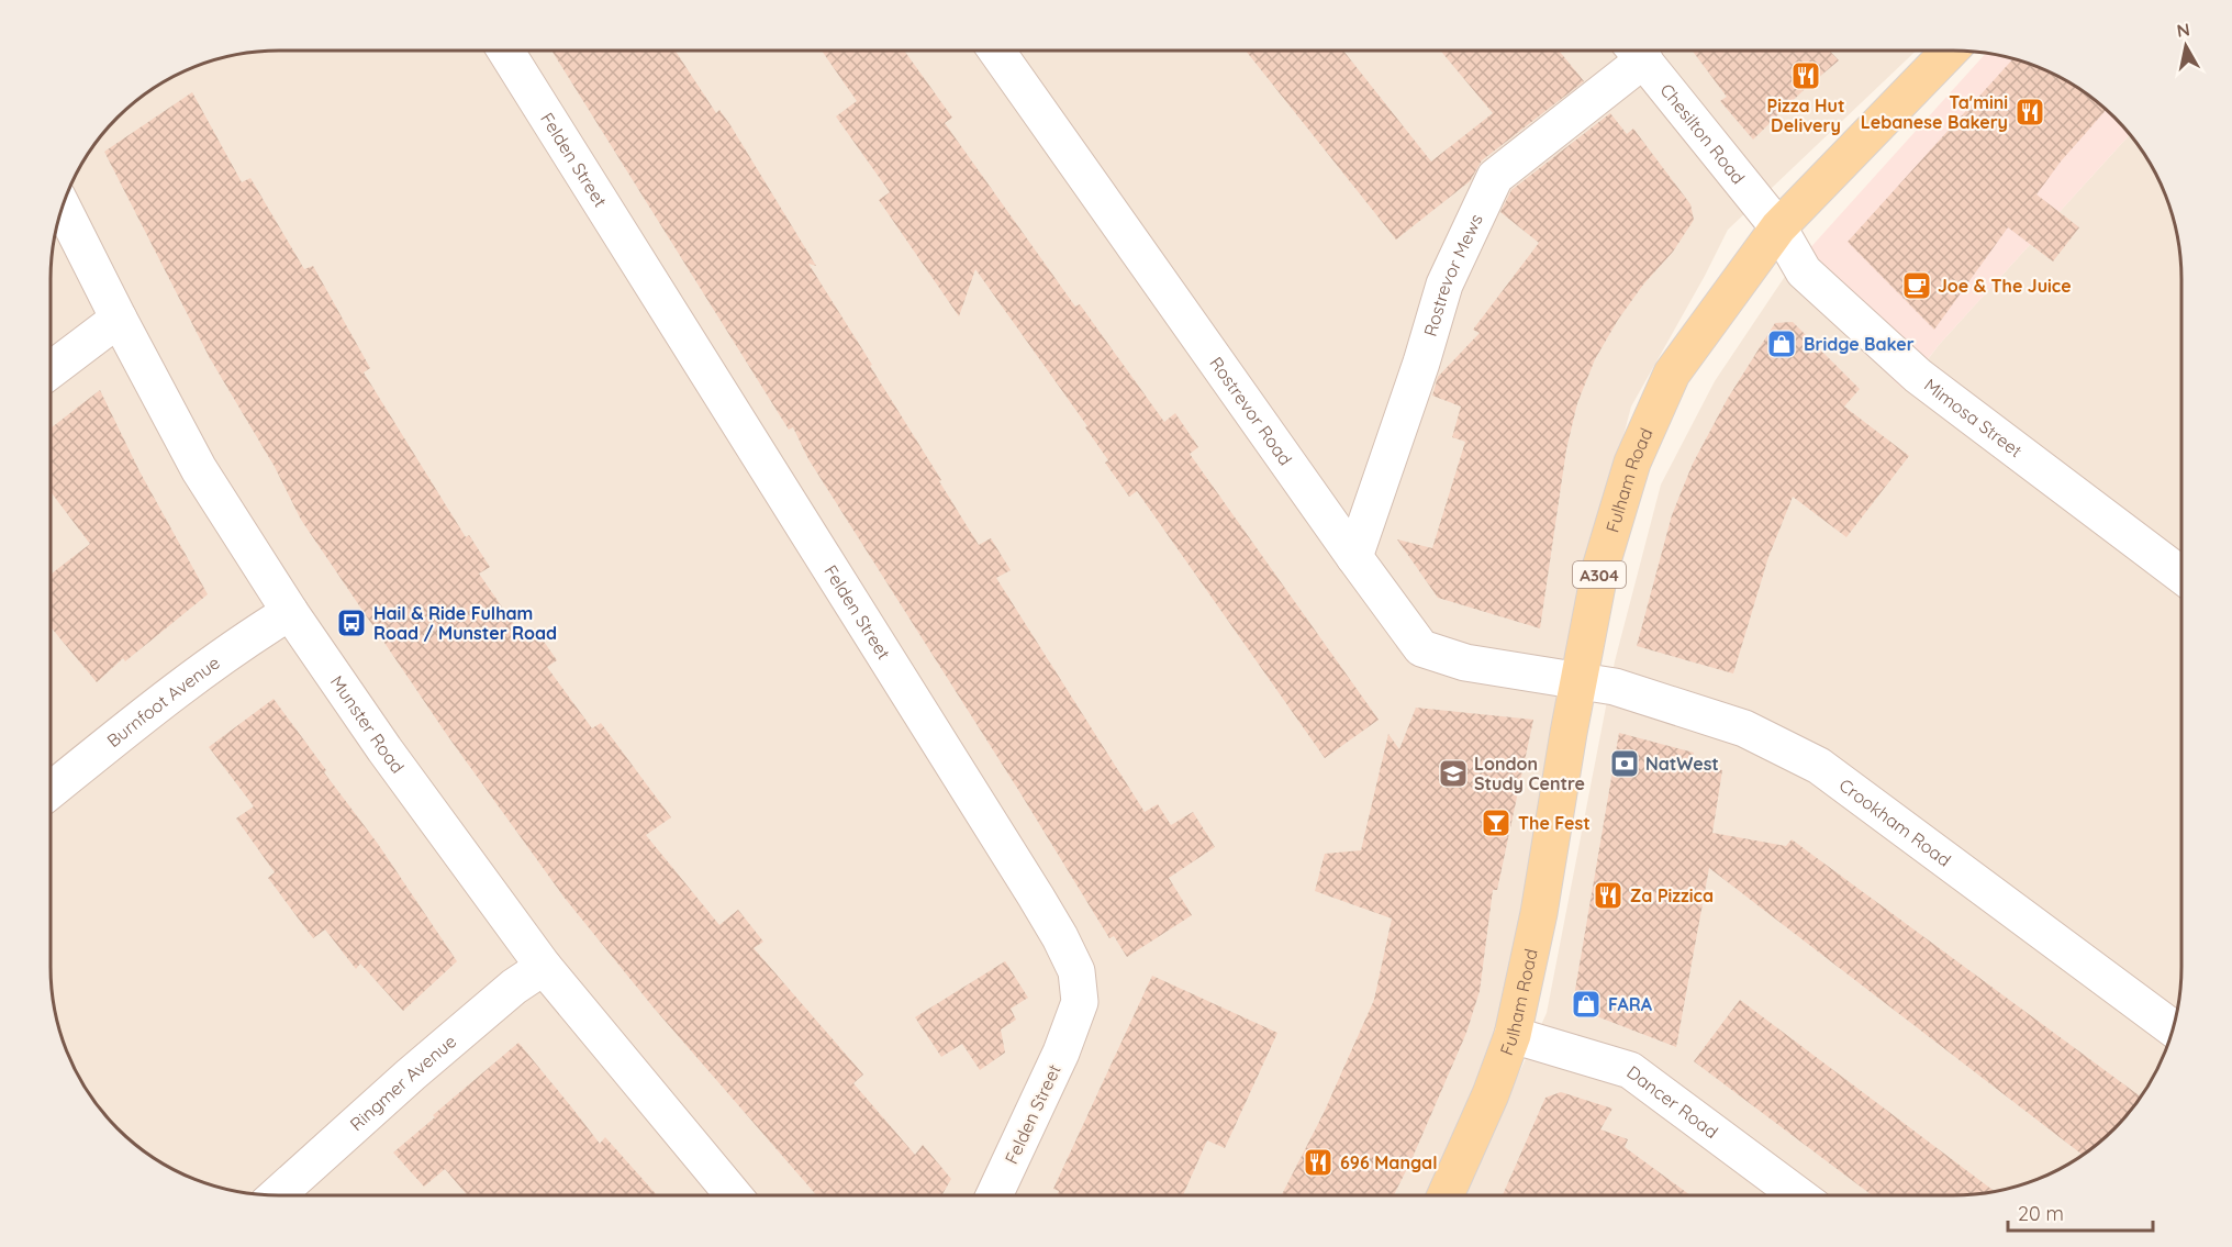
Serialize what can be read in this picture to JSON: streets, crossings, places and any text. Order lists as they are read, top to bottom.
{
  "streets": {
    "main road": ["Fulham Road", "A304"],
    "street": [
      "Chesilton Road",
      "Felden Street",
      "Rostrevor Mews",
      "Rostrevor Road",
      "Mimosa Street",
      "Burnfoot Avenue",
      "Munster Road",
      "Crookham Road",
      "Ringmer Avenue",
      "Dancer Road"
    ]
  },
  "crossings": [
    ["Chesilton Road", "Mimosa Street"],
    ["Chesilton Road", "Fulham Road"],
    ["Rostrevor Mews", "Rostrevor Road"],
    ["Rostrevor Road", "Fulham Road"],
    ["Rostrevor Road", "Crookham Road"],
    ["Mimosa Street", "Fulham Road"],
    ["Fulham Road", "Crookham Road"],
    ["Fulham Road", "Dancer Road"],
    ["Burnfoot Avenue", "Munster Road"],
    ["Munster Road", "Ringmer Avenue"]
  ],
  "places": {
    "restaurant": [
      "Pizza Hut Delivery",
      "Ta'mini Lebanese Bakery",
      "Za Pizzica",
      "696 Mangal"
    ],
    "cafe": ["Joe & The Juice"],
    "shop": ["Bridge Baker", "FARA"],
    "bus stop": ["Hail & Ride Fulham Road / Munster Road"],
    "bank": ["NatWest"],
    "school or university": ["London Study Centre"],
    "bar": ["The Fest"]
  },
  "scale_bar": "20 m",
  "north": "top"
}
